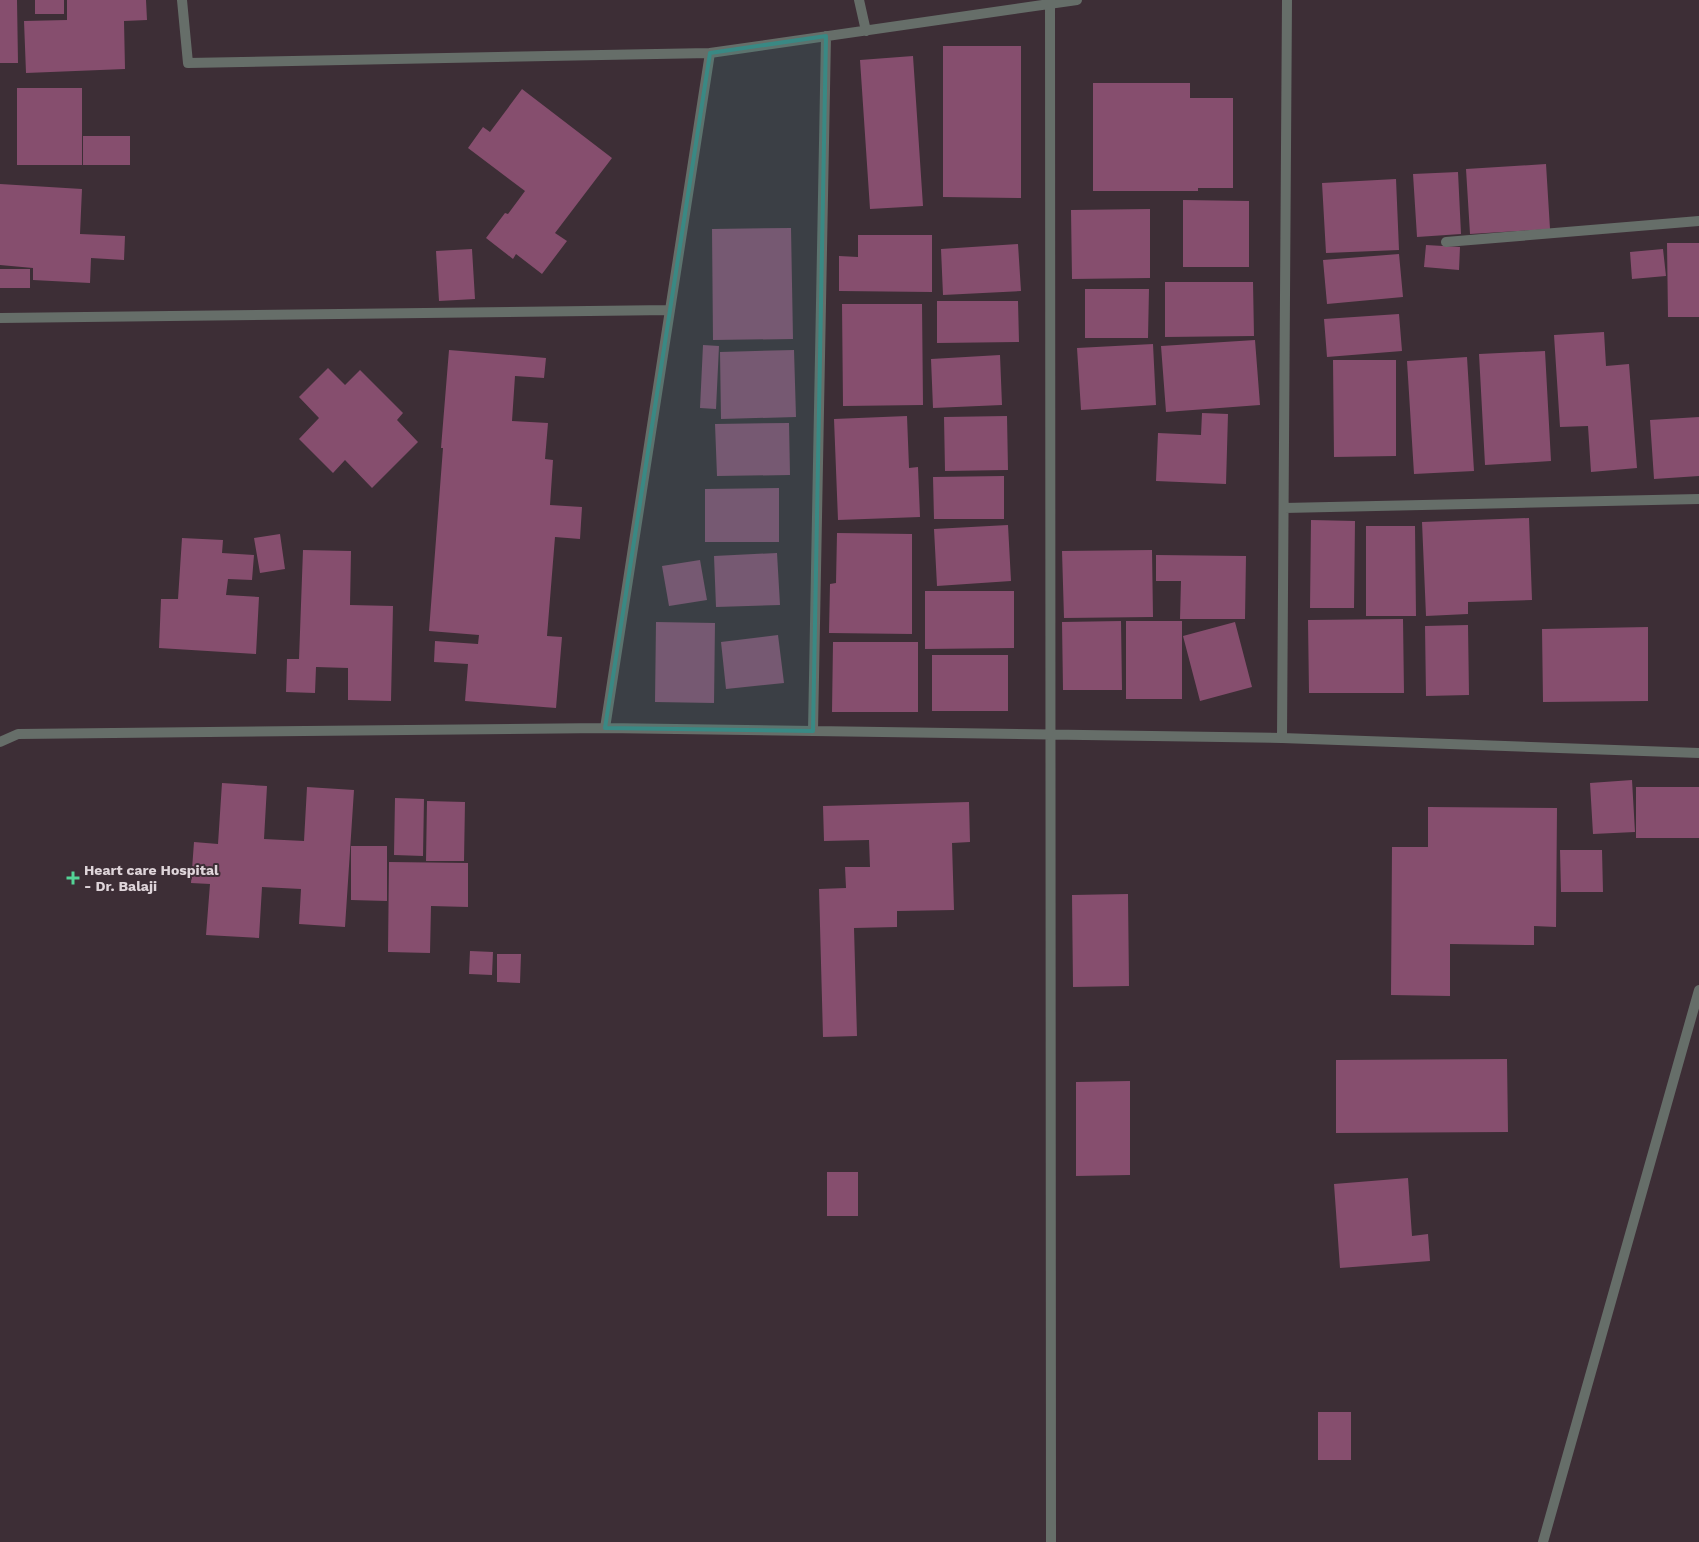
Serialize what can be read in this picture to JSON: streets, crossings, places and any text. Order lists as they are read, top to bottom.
{
  "places": {
    "health": ["Heart care Hospital - Dr. Balaji"]
  }
}
